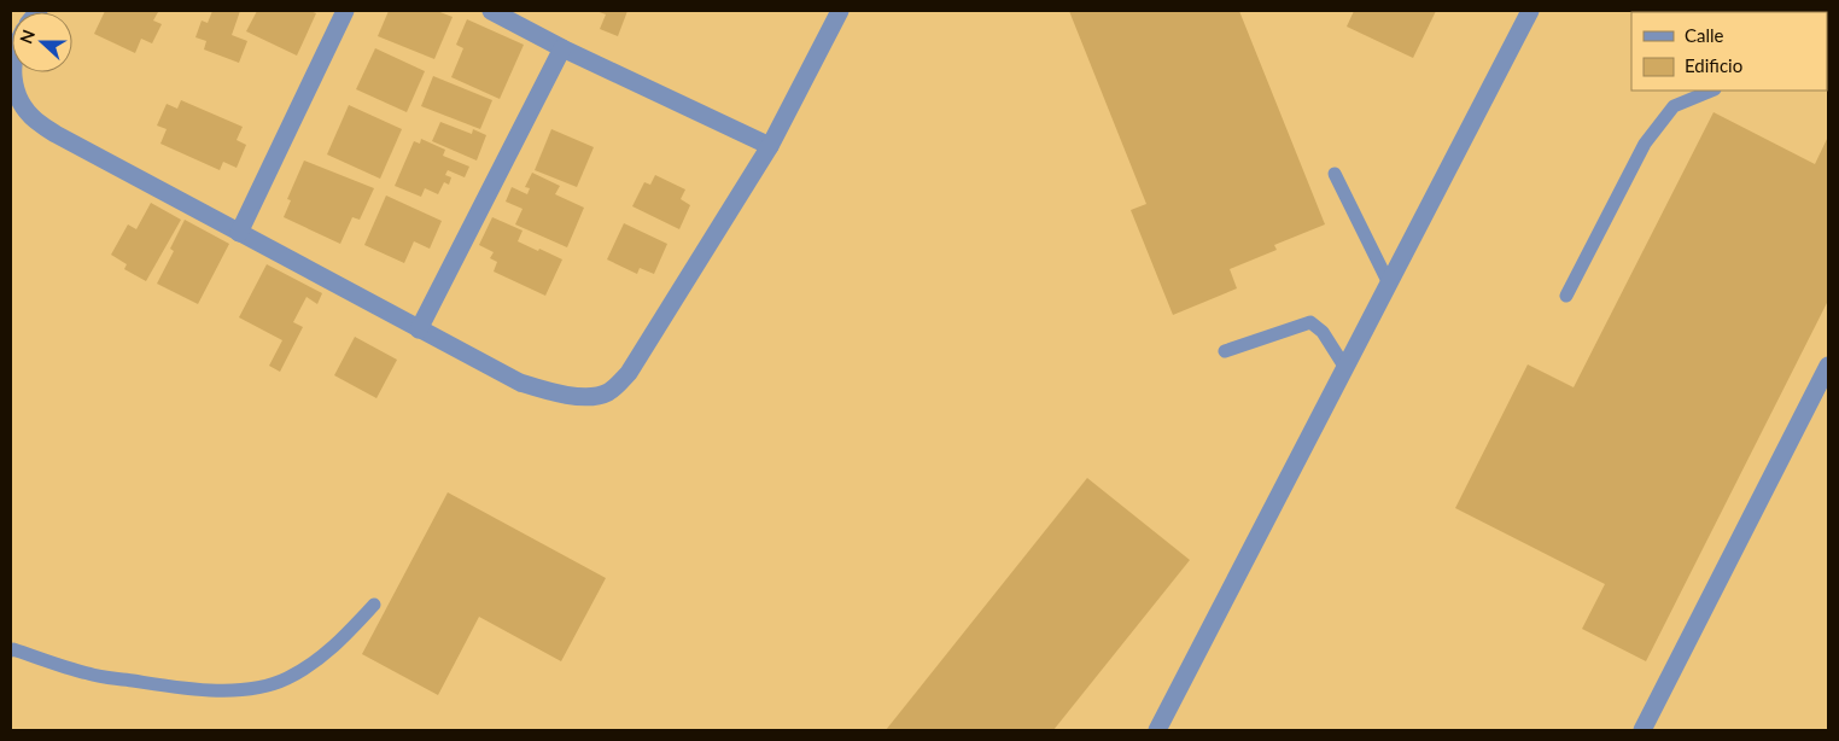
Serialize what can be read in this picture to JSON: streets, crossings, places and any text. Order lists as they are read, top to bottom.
{
  "legend": ["Calle", "Edificio"],
  "north": "left"
}
